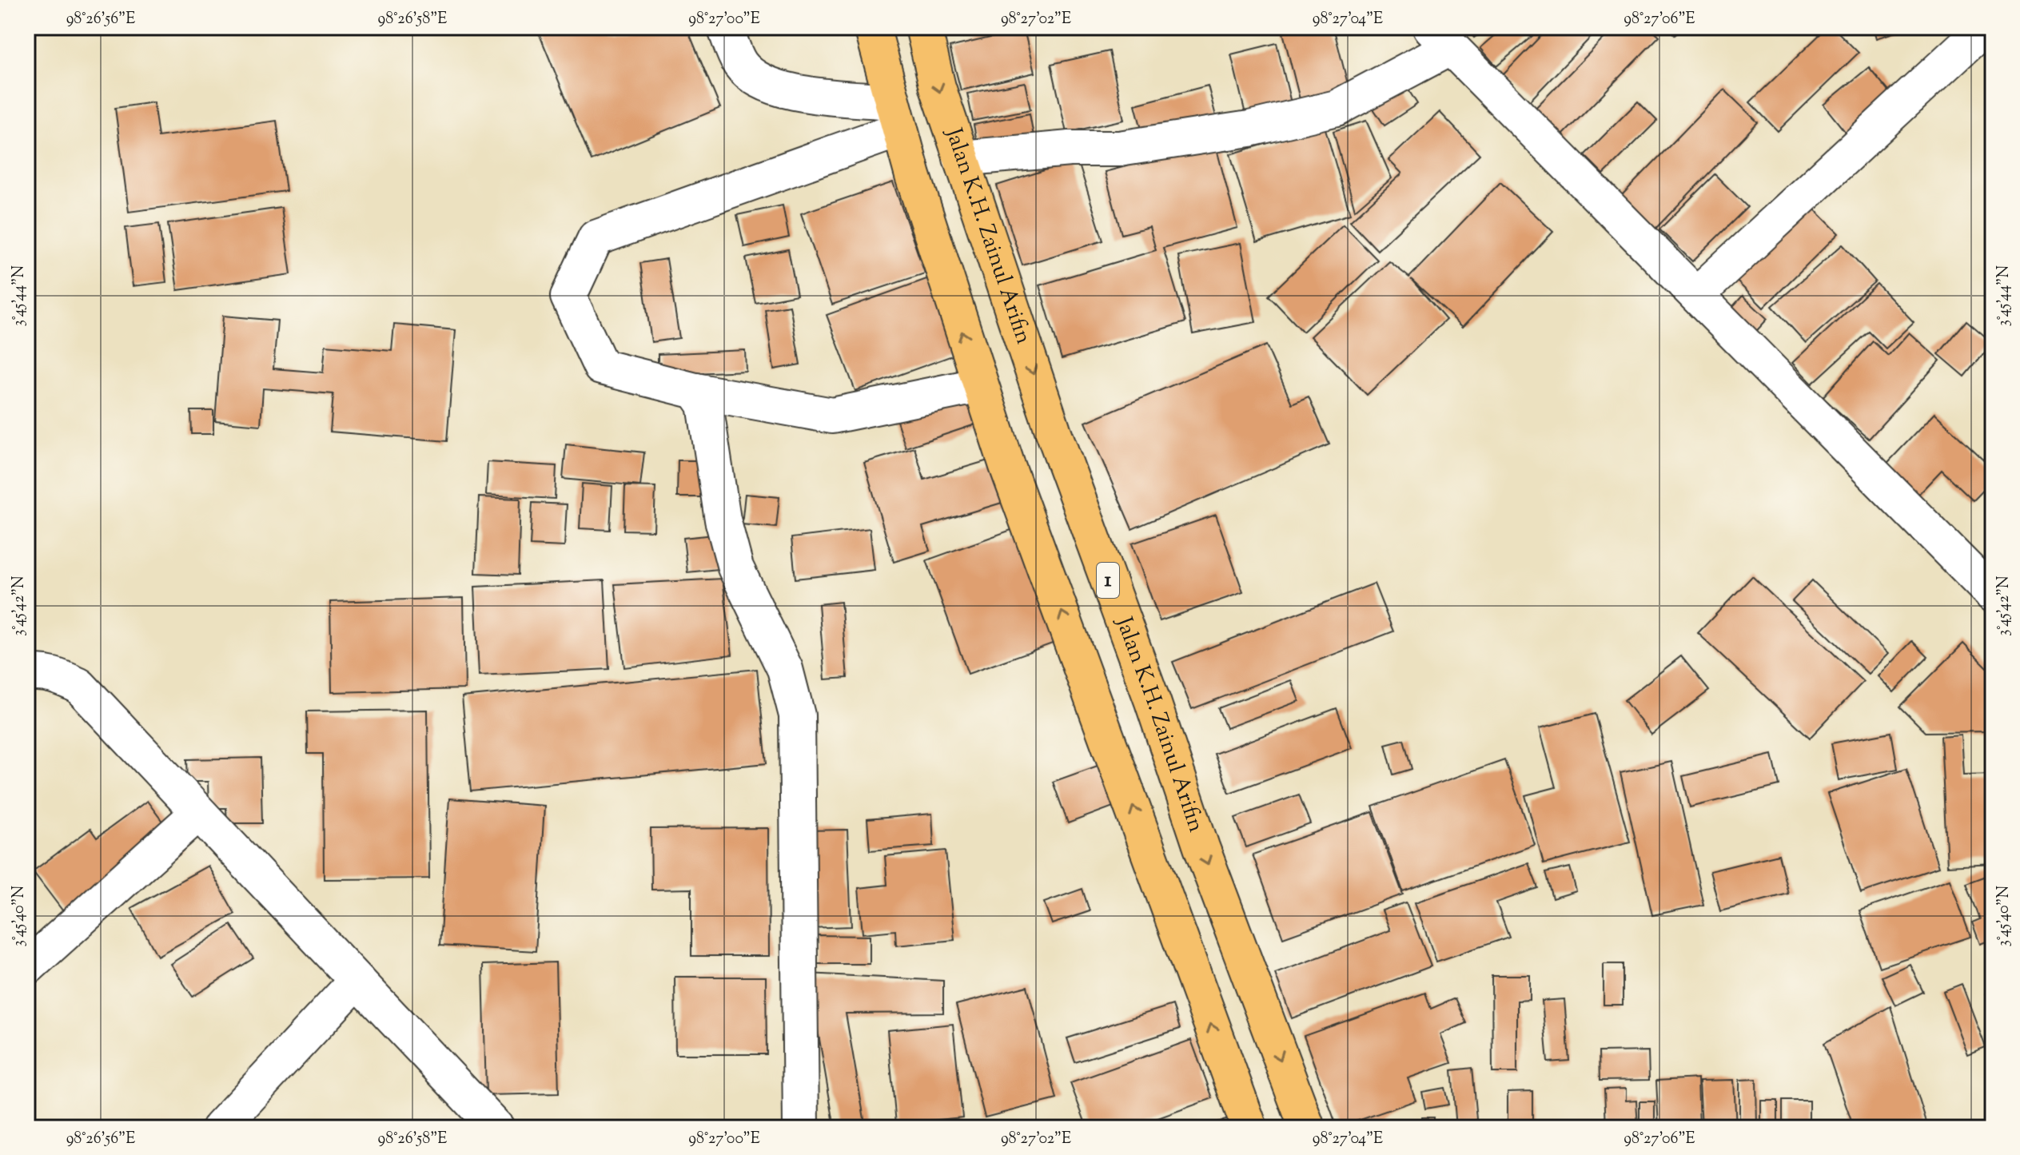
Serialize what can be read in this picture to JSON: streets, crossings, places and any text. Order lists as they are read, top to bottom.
{
  "streets": {
    "highway": ["Jalan K.H. Zainul Arifin", "1"]
  },
  "coordinates": [
    "98°26'56\"E",
    "98°26'58\"E",
    "98°27'00\"E",
    "98°27'02\"E",
    "98°27'04\"E",
    "98°27'06\"E",
    "3°45'44\"N",
    "3°45'42\"N",
    "3°45'40\"N"
  ]
}
